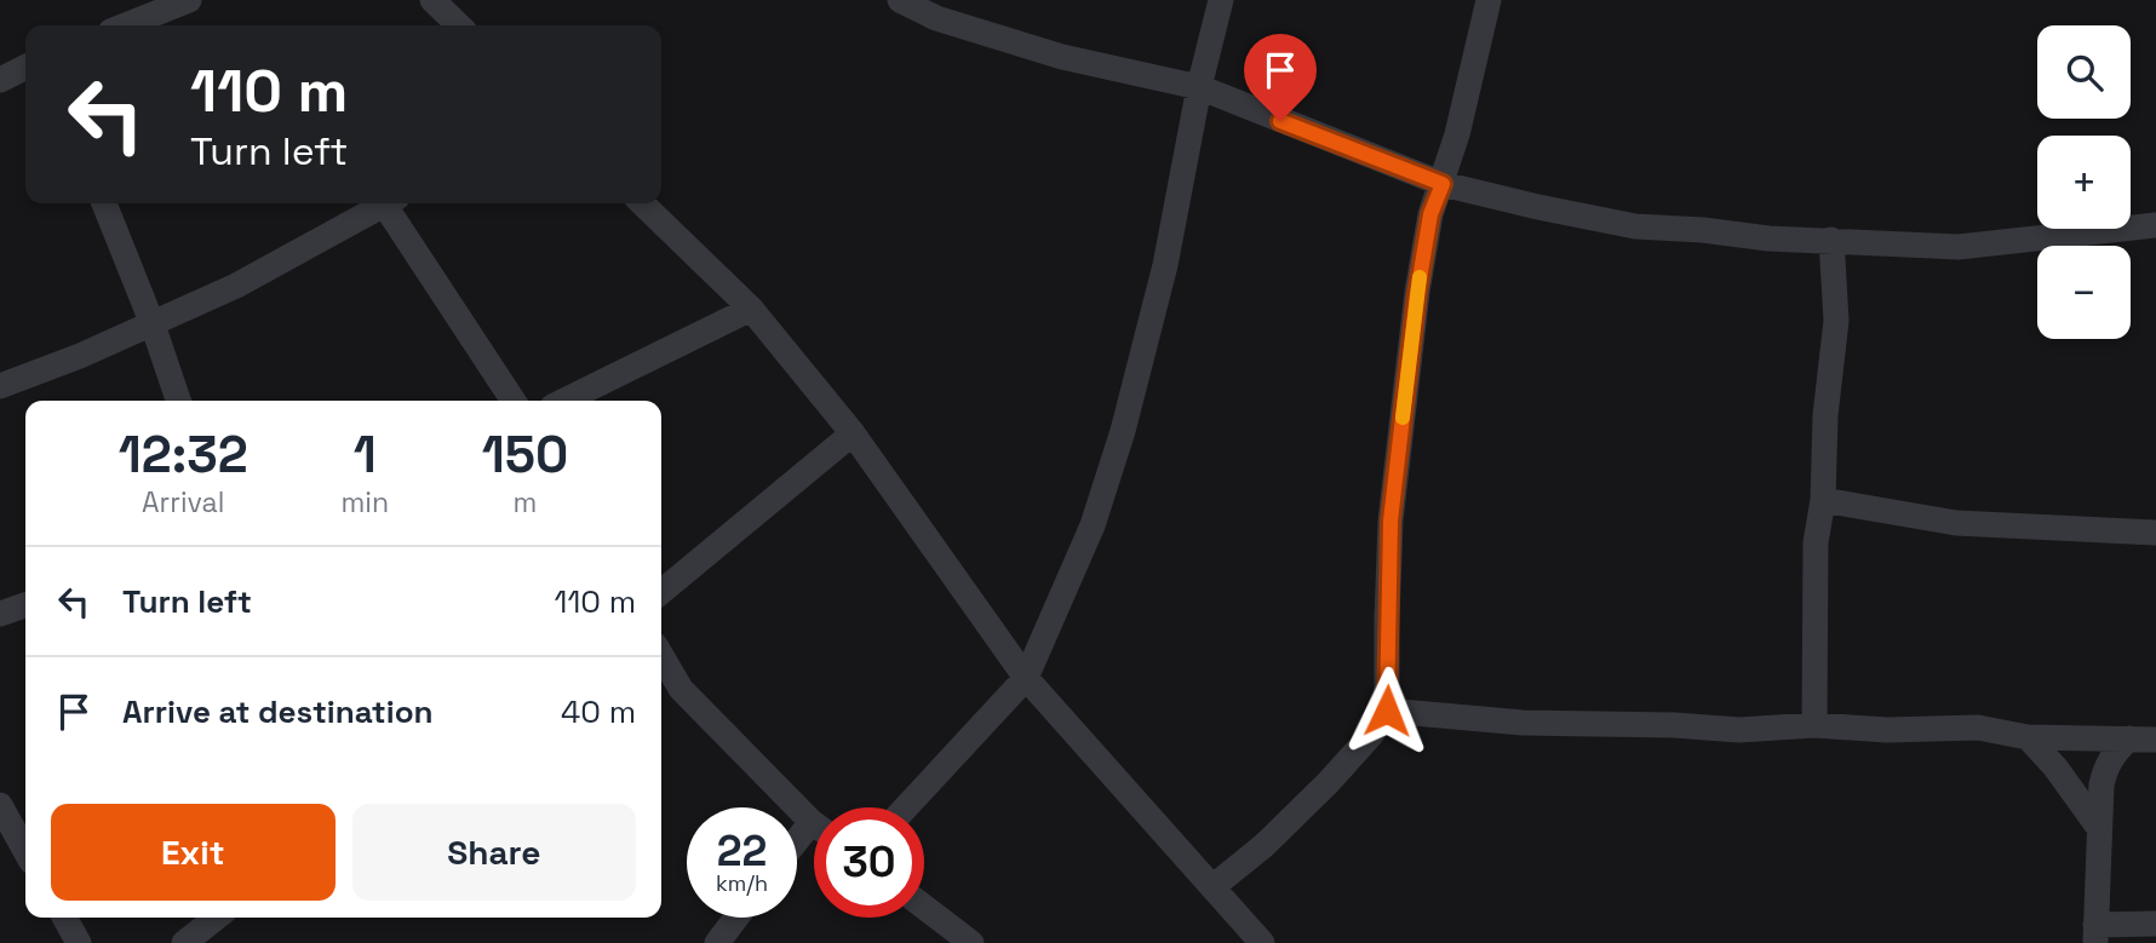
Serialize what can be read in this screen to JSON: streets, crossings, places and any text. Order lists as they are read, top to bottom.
{
  "page": {
    "map_buttons": ["+", "−"],
    "turn": ["110 m", "Turn left"],
    "eta": [
      "12:32",
      "Arrival",
      "1",
      "min",
      "150",
      "m"
    ],
    "list": [
      {
        "name": "Turn left",
        "value": "110 m"
      },
      {
        "name": "Arrive at destination",
        "value": "40 m"
      }
    ],
    "buttons": ["Exit", "Share"],
    "speed": "22 km/h",
    "limit": "30"
  }
}
